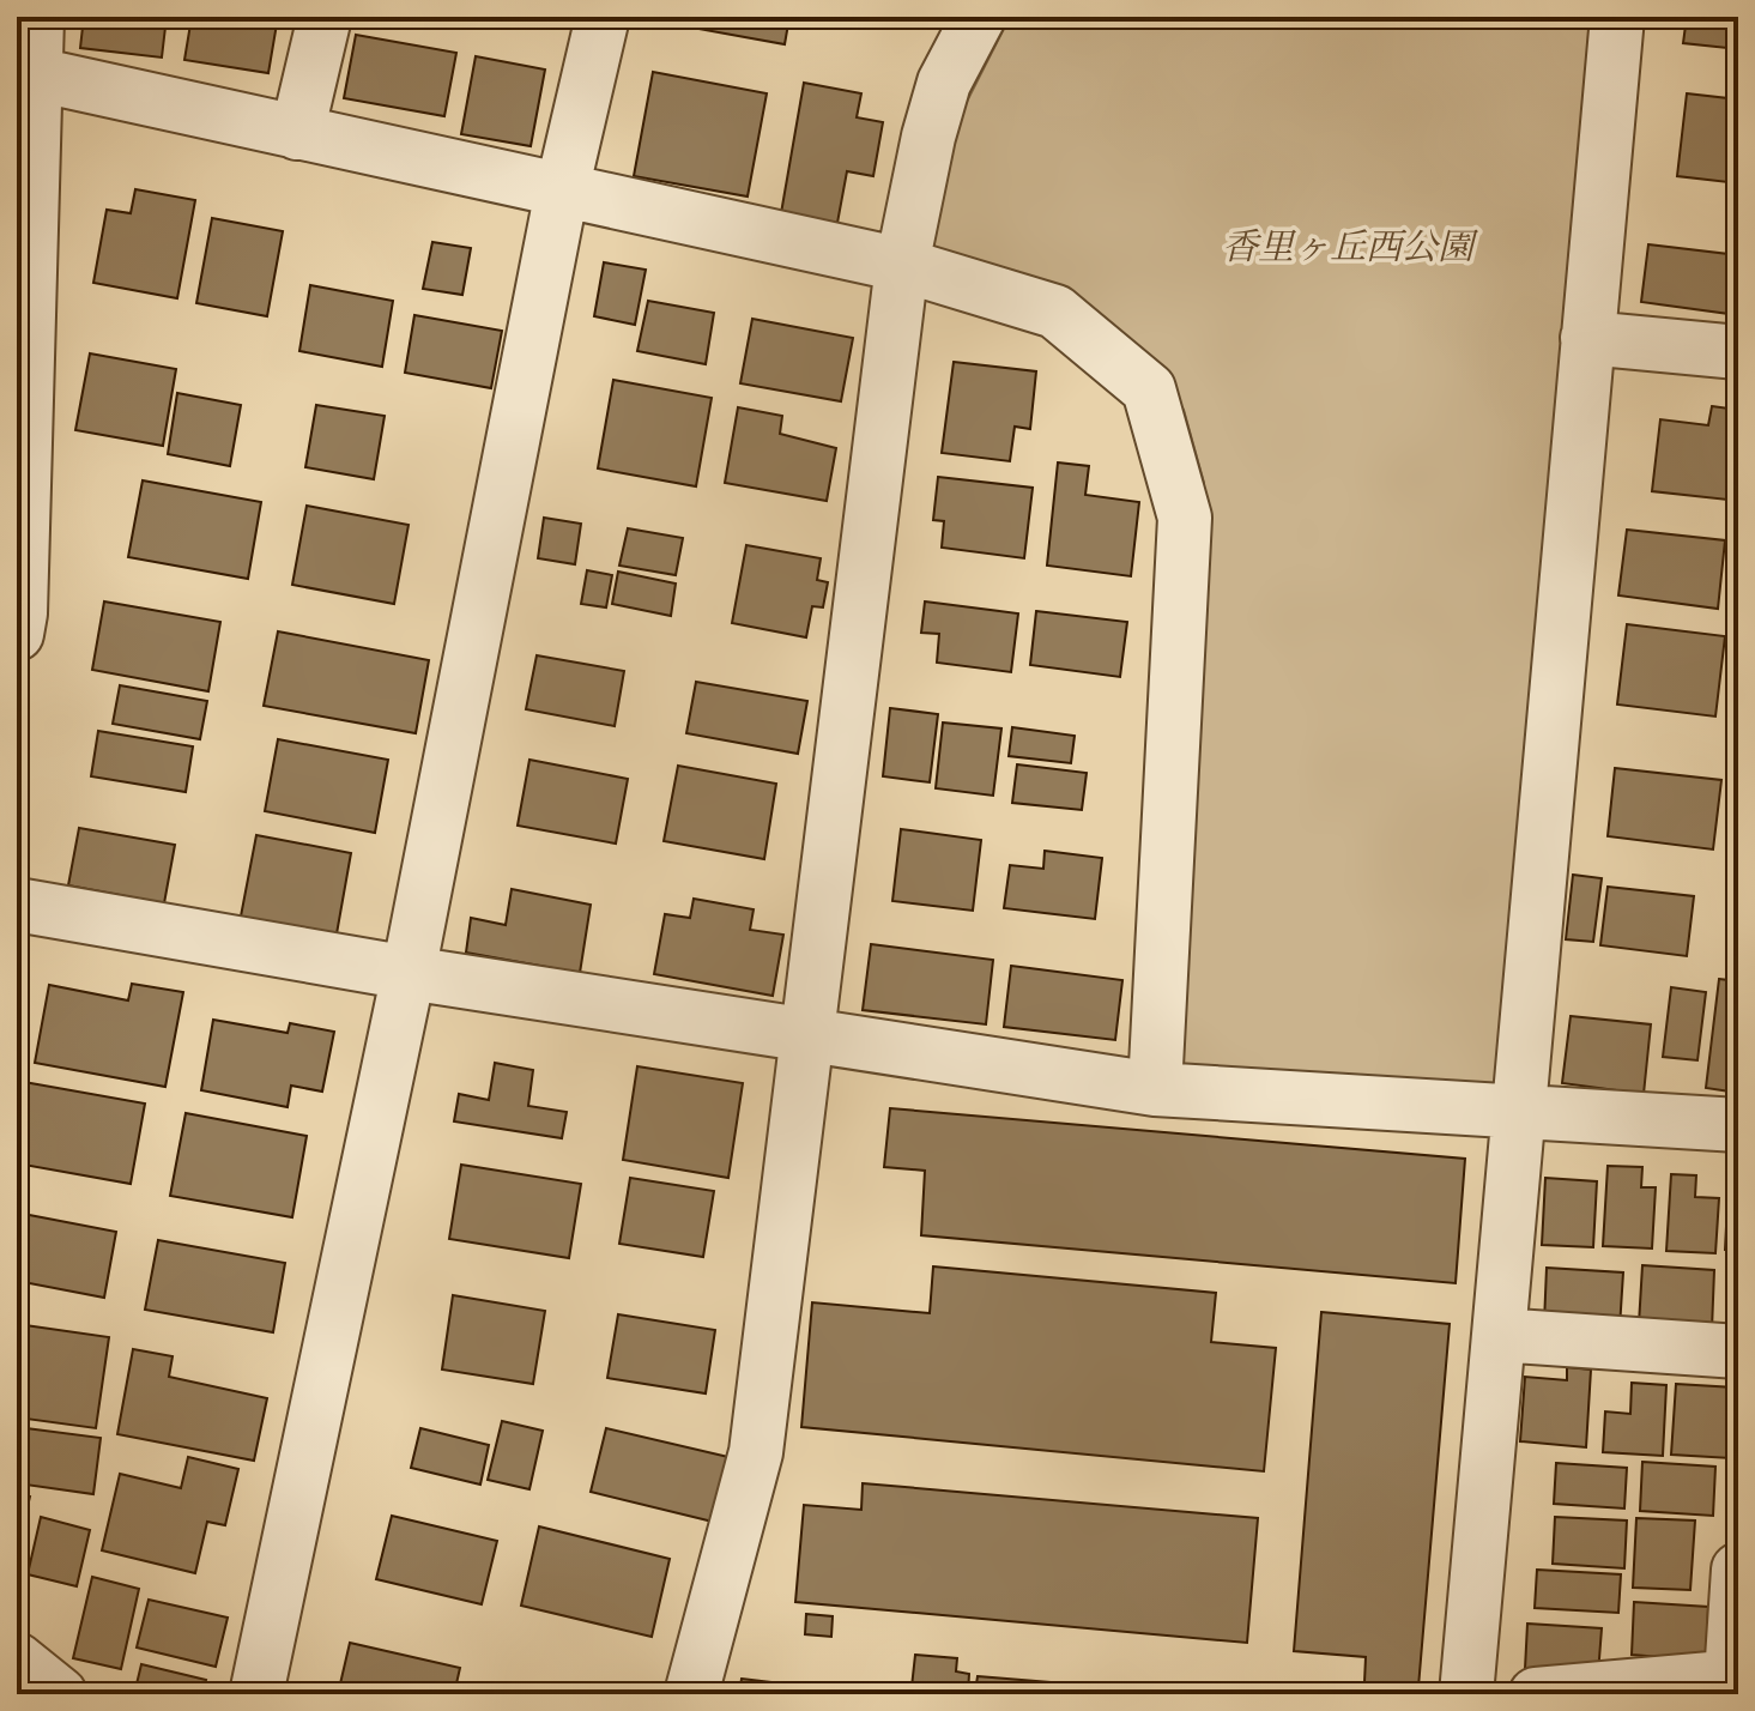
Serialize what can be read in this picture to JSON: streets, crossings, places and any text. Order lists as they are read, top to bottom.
{
  "parks": ["香里ヶ丘西公園"]
}
